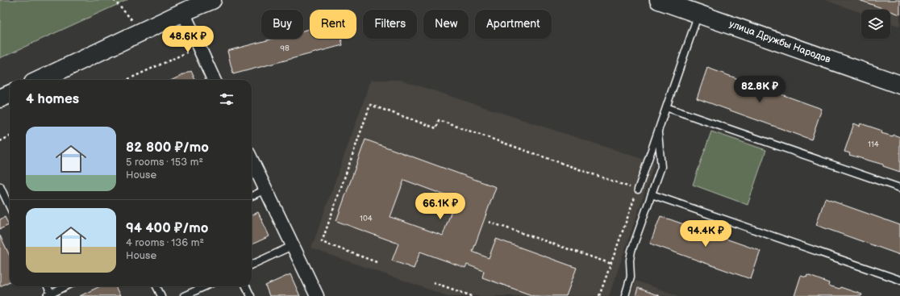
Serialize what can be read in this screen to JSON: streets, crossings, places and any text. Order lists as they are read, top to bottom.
{
  "streets": {
    "street": ["улица Дружбы Народов"]
  },
  "house_numbers": ["98", "114", "104"],
  "page": {
    "chip": [
      "Buy",
      "Rent",
      "Filters",
      "New",
      "Apartment"
    ],
    "price": [
      "48.6K ₽",
      "82.8K ₽",
      "66.1K ₽",
      "94.4K ₽"
    ],
    "heading": "4 homes",
    "list": [
      {
        "name": "82 800 ₽/mo",
        "note": "5 rooms · 153 m² · House"
      },
      {
        "name": "94 400 ₽/mo",
        "note": "4 rooms · 136 m² · House"
      }
    ]
  }
}
